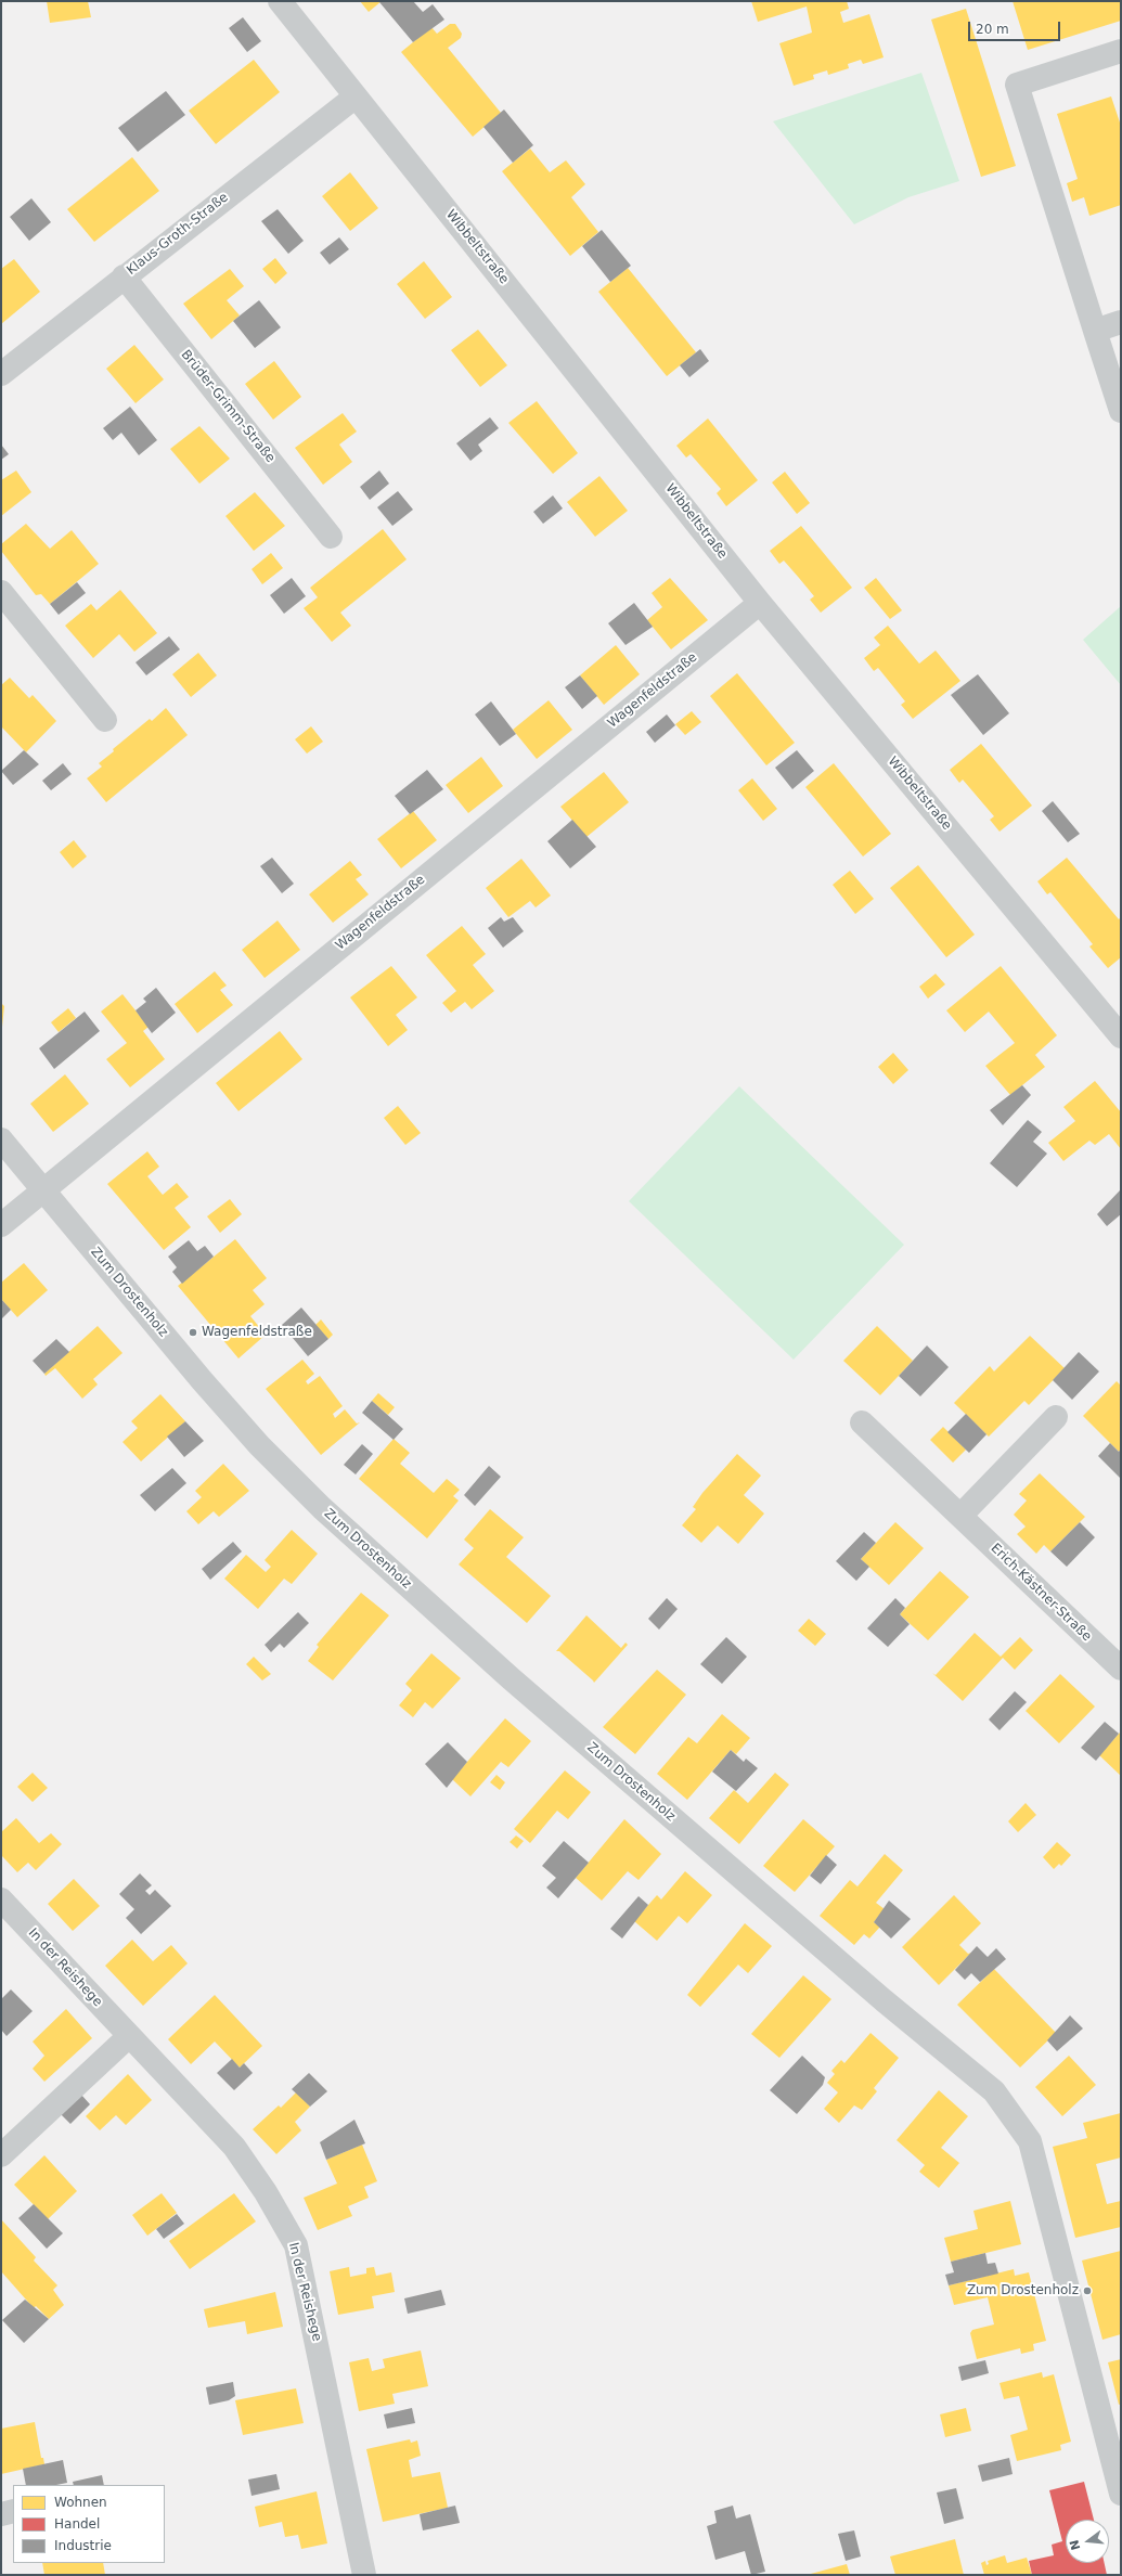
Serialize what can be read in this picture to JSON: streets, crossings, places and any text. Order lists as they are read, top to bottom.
{
  "streets": {
    "street": [
      "Klaus-Groth-Straße",
      "Wibbeltstraße",
      "Brüder-Grimm-Straße",
      "Wagenfeldstraße",
      "Zum Drostenholz",
      "Erich-Kästner-Straße",
      "In der Reishege"
    ]
  },
  "crossings": [
    ["Klaus-Groth-Straße", "Wibbeltstraße"],
    ["Klaus-Groth-Straße", "Brüder-Grimm-Straße"],
    ["Wibbeltstraße", "Wagenfeldstraße"],
    ["Wagenfeldstraße", "Zum Drostenholz"]
  ],
  "places": ["Wagenfeldstraße", "Zum Drostenholz"],
  "legend": ["Wohnen", "Handel", "Industrie"],
  "scale_bar": "20 m",
  "north": "left"
}
